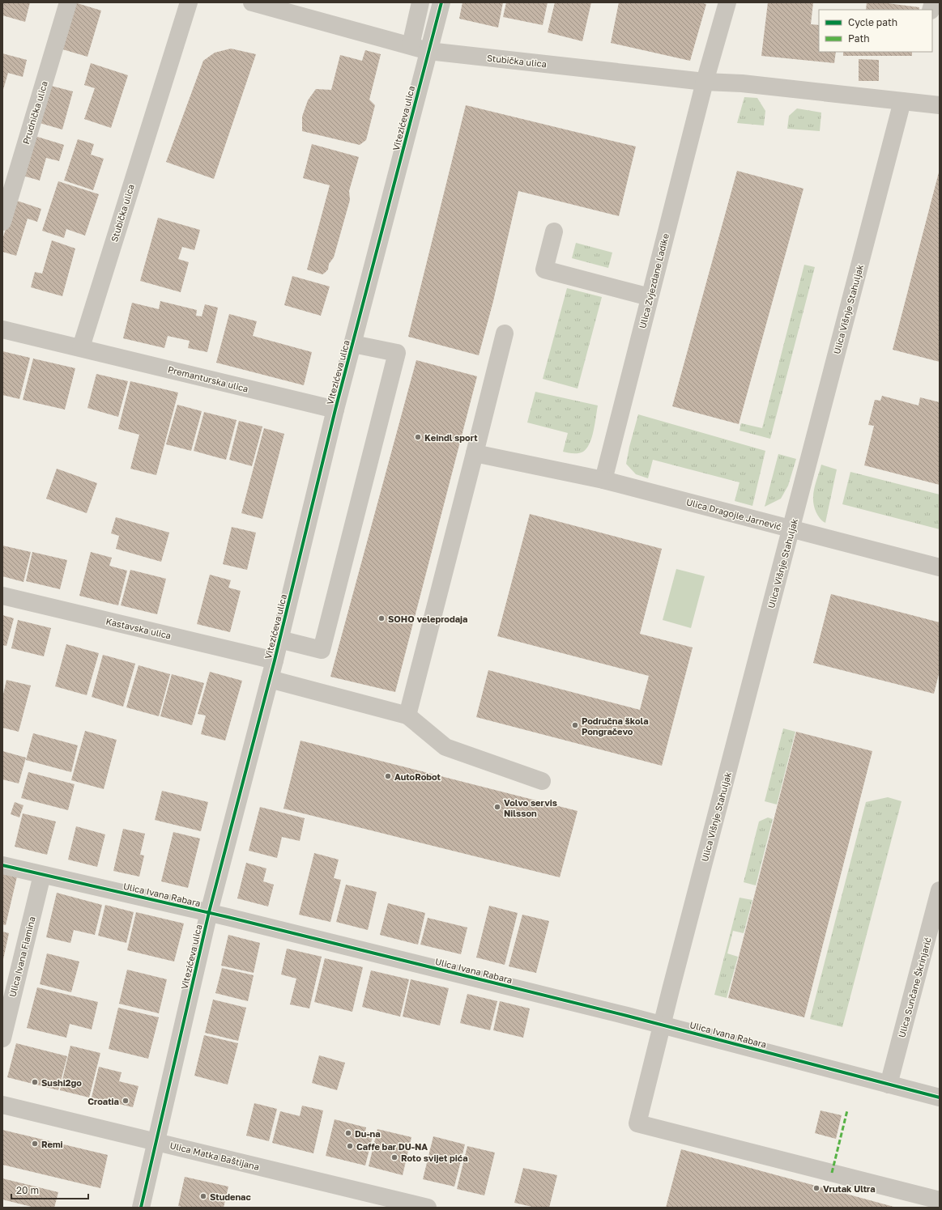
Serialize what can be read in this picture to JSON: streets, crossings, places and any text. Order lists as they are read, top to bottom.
{
  "streets": {
    "street": [
      "Stubička ulica",
      "Prudnička ulica",
      "Vitezićeva ulica",
      "Ulica Zvjezdane Ladike",
      "Ulica Višnje Stahuljak",
      "Premanturska ulica",
      "Ulica Dragojle Jarnević",
      "Kastavska ulica",
      "Ulica Ivana Rabara",
      "Ulica Ivana Fiamina",
      "Ulica Sunčane Škrinjarić",
      "Ulica Matka Baštijana"
    ]
  },
  "crossings": [
    ["Stubička ulica", "Vitezićeva ulica"],
    ["Stubička ulica", "Ulica Zvjezdane Ladike"],
    ["Stubička ulica", "Ulica Višnje Stahuljak"],
    ["Stubička ulica", "Premanturska ulica"],
    ["Vitezićeva ulica", "Premanturska ulica"],
    ["Vitezićeva ulica", "Kastavska ulica"],
    ["Vitezićeva ulica", "Ulica Ivana Rabara"],
    ["Vitezićeva ulica", "Ulica Matka Baštijana"],
    ["Ulica Zvjezdane Ladike", "Ulica Dragojle Jarnević"],
    ["Ulica Višnje Stahuljak", "Ulica Dragojle Jarnević"],
    ["Ulica Višnje Stahuljak", "Ulica Ivana Rabara"],
    ["Ulica Ivana Rabara", "Ulica Ivana Fiamina"],
    ["Ulica Ivana Rabara", "Ulica Sunčane Škrinjarić"]
  ],
  "places": [
    "Keindl sport",
    "SOHO veleprodaja",
    "Područna škola Pongračevo",
    "AutoRobot",
    "Volvo servis Nilsson",
    "Sushi2go",
    "Croatia",
    "Du-na",
    "Remi",
    "Caffe bar DU-NA",
    "Roto svijet pića",
    "Vrutak Ultra",
    "Studenac"
  ],
  "legend": ["Cycle path", "Path"],
  "scale_bar": "20 m"
}
